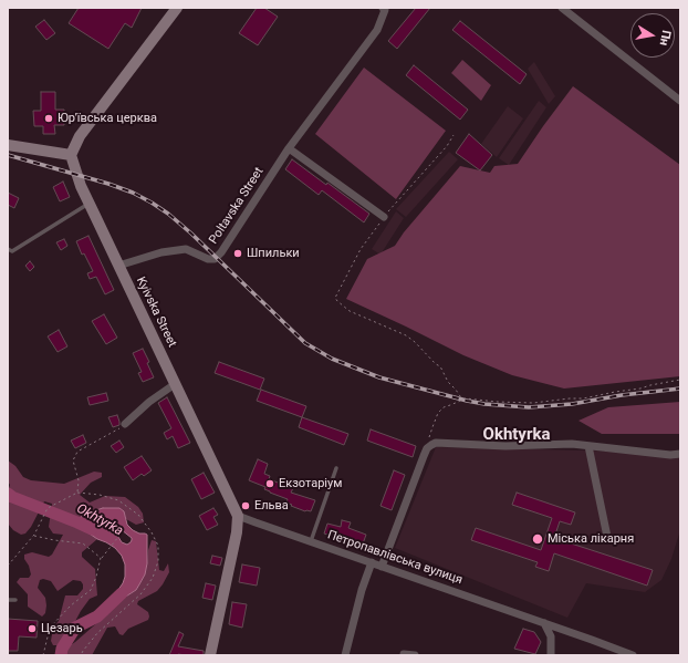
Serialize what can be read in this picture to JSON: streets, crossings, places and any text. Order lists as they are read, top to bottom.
{
  "streets": {
    "main road": ["Kyivska Street"],
    "street": ["Poltavska Street", "Петропавлівська вулиця"]
  },
  "crossings": [
    ["Poltavska Street", "Kyivska Street"],
    ["Kyivska Street", "Петропавлівська вулиця"]
  ],
  "districts": ["Okhtyrka"],
  "water": ["Okhtyrka"],
  "places": [
    "Юр'ївська церква",
    "Шпильки",
    "Екзотаріум",
    "Ельва",
    "Міська лікарня",
    "Цезарь"
  ],
  "north": "right"
}
